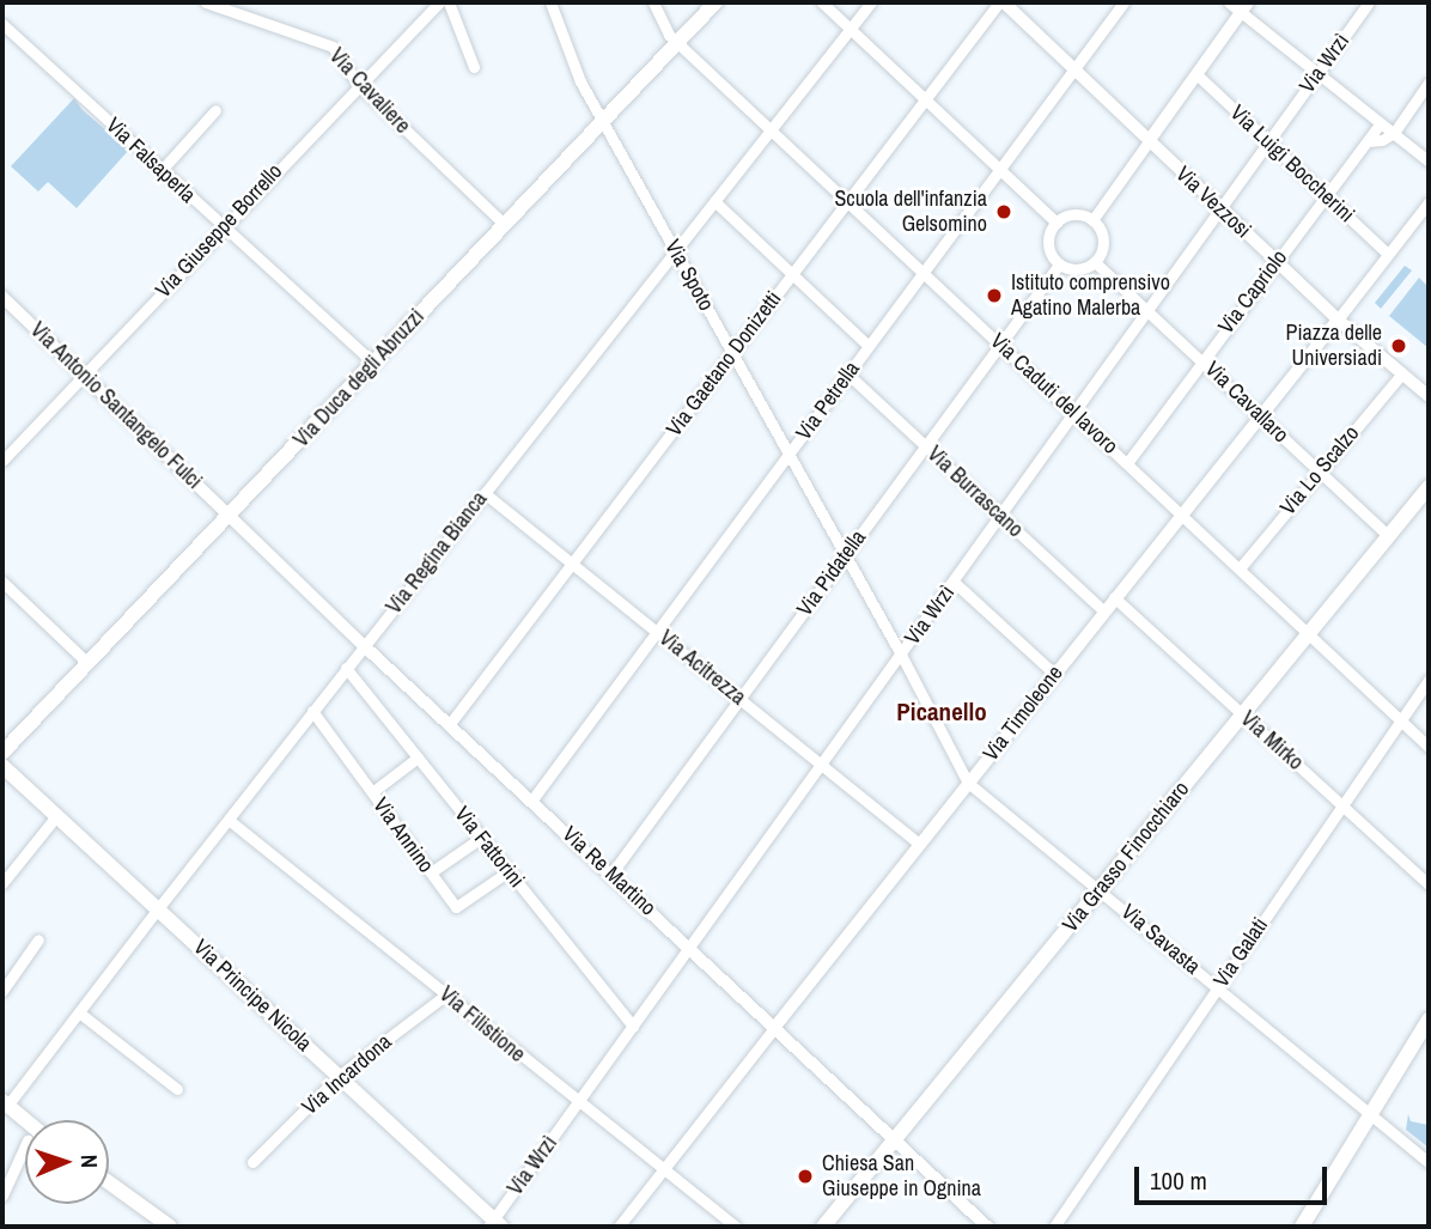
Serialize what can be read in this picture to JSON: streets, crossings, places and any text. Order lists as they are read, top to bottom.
{
  "streets": {
    "main road": ["Via Duca degli Abruzzi", "Via Grasso Finocchiaro", "Via Principe Nicola"],
    "street": [
      "Via Wrzì",
      "Via Cavaliere",
      "Via Falsaperla",
      "Via Luigi Boccherini",
      "Via Vezzosi",
      "Via Giuseppe Borrello",
      "Via Spoto",
      "Via Capriolo",
      "Via Gaetano Donizetti",
      "Via Caduti del lavoro",
      "Via Petrella",
      "Via Cavallaro",
      "Via Antonio Santangelo Fulci",
      "Via Lo Scalzo",
      "Via Burrascano",
      "Via Regina Bianca",
      "Via Pidatella",
      "Via Acitrezza",
      "Via Timoleone",
      "Via Mirko",
      "Via Annino",
      "Via Fattorini",
      "Via Re Martino",
      "Via Savasta",
      "Via Galati",
      "Via Filistione",
      "Via Incardona"
    ]
  },
  "crossings": [
    ["Via Wrzì", "Via Luigi Boccherini"],
    ["Via Wrzì", "Via Vezzosi"],
    ["Via Wrzì", "Via Spoto"],
    ["Via Wrzì", "Via Caduti del lavoro"],
    ["Via Wrzì", "Via Cavallaro"],
    ["Via Wrzì", "Via Burrascano"],
    ["Via Wrzì", "Via Acitrezza"],
    ["Via Wrzì", "Via Fattorini"],
    ["Via Wrzì", "Via Re Martino"],
    ["Via Wrzì", "Via Principe Nicola"],
    ["Via Wrzì", "Via Filistione"],
    ["Via Cavaliere", "Via Giuseppe Borrello"],
    ["Via Cavaliere", "Via Duca degli Abruzzi"],
    ["Via Falsaperla", "Via Giuseppe Borrello"],
    ["Via Falsaperla", "Via Duca degli Abruzzi"],
    ["Via Luigi Boccherini", "Via Capriolo"],
    ["Via Luigi Boccherini", "Via Timoleone"],
    ["Via Vezzosi", "Via Capriolo"],
    ["Via Vezzosi", "Via Gaetano Donizetti"],
    ["Via Vezzosi", "Via Petrella"],
    ["Via Vezzosi", "Via Lo Scalzo"],
    ["Via Vezzosi", "Via Timoleone"],
    ["Via Giuseppe Borrello", "Via Antonio Santangelo Fulci"],
    ["Via Spoto", "Via Gaetano Donizetti"],
    ["Via Spoto", "Via Duca degli Abruzzi"],
    ["Via Spoto", "Via Petrella"],
    ["Via Spoto", "Via Regina Bianca"],
    ["Via Spoto", "Via Pidatella"],
    ["Via Spoto", "Via Timoleone"],
    ["Via Spoto", "Via Savasta"],
    ["Via Capriolo", "Via Caduti del lavoro"],
    ["Via Capriolo", "Via Cavallaro"],
    ["Via Gaetano Donizetti", "Via Caduti del lavoro"],
    ["Via Gaetano Donizetti", "Via Acitrezza"],
    ["Via Gaetano Donizetti", "Via Re Martino"],
    ["Via Duca degli Abruzzi", "Via Caduti del lavoro"],
    ["Via Duca degli Abruzzi", "Via Antonio Santangelo Fulci"],
    ["Via Duca degli Abruzzi", "Via Re Martino"],
    ["Via Caduti del lavoro", "Via Petrella"],
    ["Via Caduti del lavoro", "Via Lo Scalzo"],
    ["Via Caduti del lavoro", "Via Regina Bianca"],
    ["Via Caduti del lavoro", "Via Pidatella"],
    ["Via Caduti del lavoro", "Via Timoleone"],
    ["Via Caduti del lavoro", "Via Grasso Finocchiaro"],
    ["Via Caduti del lavoro", "Via Galati"],
    ["Via Petrella", "Via Burrascano"],
    ["Via Petrella", "Via Acitrezza"],
    ["Via Petrella", "Via Re Martino"],
    ["Via Cavallaro", "Via Lo Scalzo"],
    ["Via Cavallaro", "Via Pidatella"],
    ["Via Cavallaro", "Via Timoleone"],
    ["Via Cavallaro", "Via Grasso Finocchiaro"],
    ["Via Antonio Santangelo Fulci", "Via Re Martino"],
    ["Via Burrascano", "Via Pidatella"],
    ["Via Burrascano", "Via Timoleone"],
    ["Via Regina Bianca", "Via Acitrezza"],
    ["Via Regina Bianca", "Via Annino"],
    ["Via Regina Bianca", "Via Fattorini"],
    ["Via Regina Bianca", "Via Re Martino"],
    ["Via Regina Bianca", "Via Principe Nicola"],
    ["Via Regina Bianca", "Via Filistione"],
    ["Via Pidatella", "Via Acitrezza"],
    ["Via Pidatella", "Via Re Martino"],
    ["Via Acitrezza", "Via Timoleone"],
    ["Via Timoleone", "Via Mirko"],
    ["Via Timoleone", "Via Re Martino"],
    ["Via Timoleone", "Via Savasta"],
    ["Via Timoleone", "Via Filistione"],
    ["Via Mirko", "Via Grasso Finocchiaro"],
    ["Via Mirko", "Via Galati"],
    ["Via Annino", "Via Fattorini"],
    ["Via Grasso Finocchiaro", "Via Re Martino"],
    ["Via Grasso Finocchiaro", "Via Savasta"],
    ["Via Savasta", "Via Galati"],
    ["Via Principe Nicola", "Via Incardona"],
    ["Via Filistione", "Via Incardona"]
  ],
  "districts": ["Picanello"],
  "places": [
    "Scuola dell'infanzia Gelsomino",
    "Istituto comprensivo Agatino Malerba",
    "Piazza delle Universiadi",
    "Chiesa San Giuseppe in Ognina"
  ],
  "scale_bar": "100 m",
  "north": "right"
}
